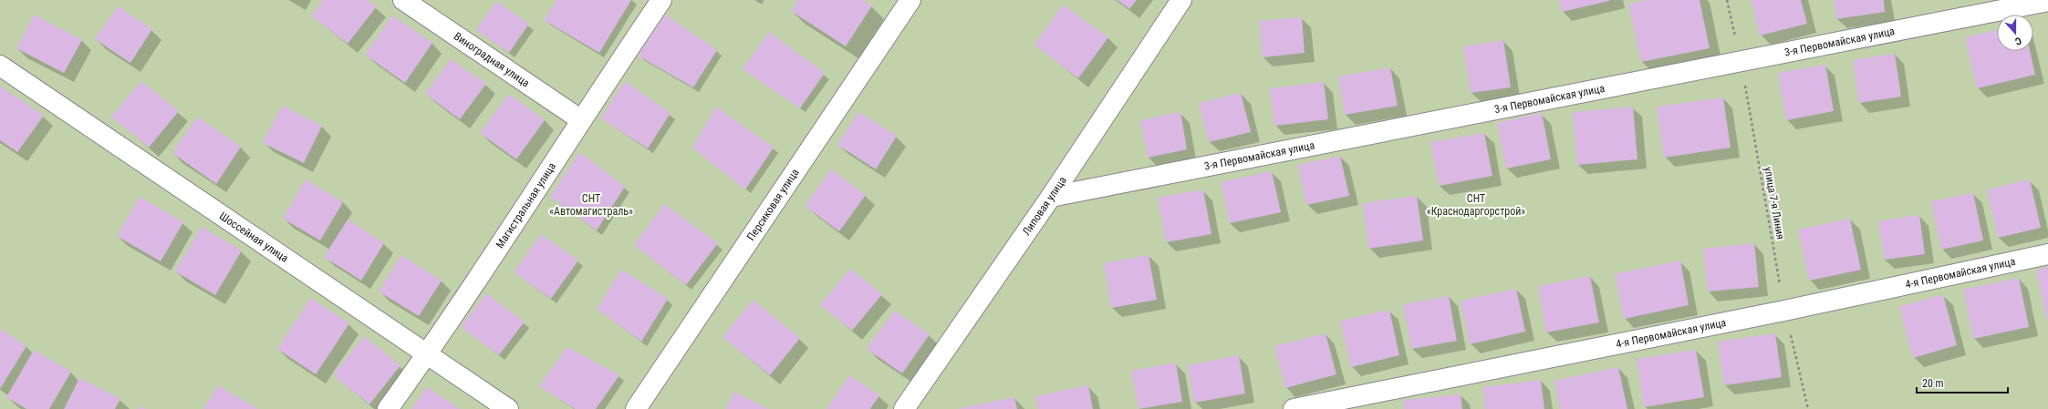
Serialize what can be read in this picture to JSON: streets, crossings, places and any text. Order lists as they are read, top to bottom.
{
  "streets": {
    "street": [
      "3-я Первомайская улица",
      "Виноградная улица",
      "Магистральная улица",
      "Персиковая улица",
      "Липовая улица",
      "Шоссейная улица",
      "4-я Первомайская улица"
    ],
    "path": ["улица 7-я Линия"]
  },
  "crossings": [
    ["3-я Первомайская улица", "улица 7-я Линия"],
    ["3-я Первомайская улица", "Липовая улица"],
    ["Виноградная улица", "Магистральная улица"],
    ["улица 7-я Линия", "4-я Первомайская улица"],
    ["Магистральная улица", "Шоссейная улица"]
  ],
  "parks": ["СНТ «Автомагистраль»", "СНТ «Краснодаргорстрой»"],
  "scale_bar": "20 m",
  "north": "bottom"
}
